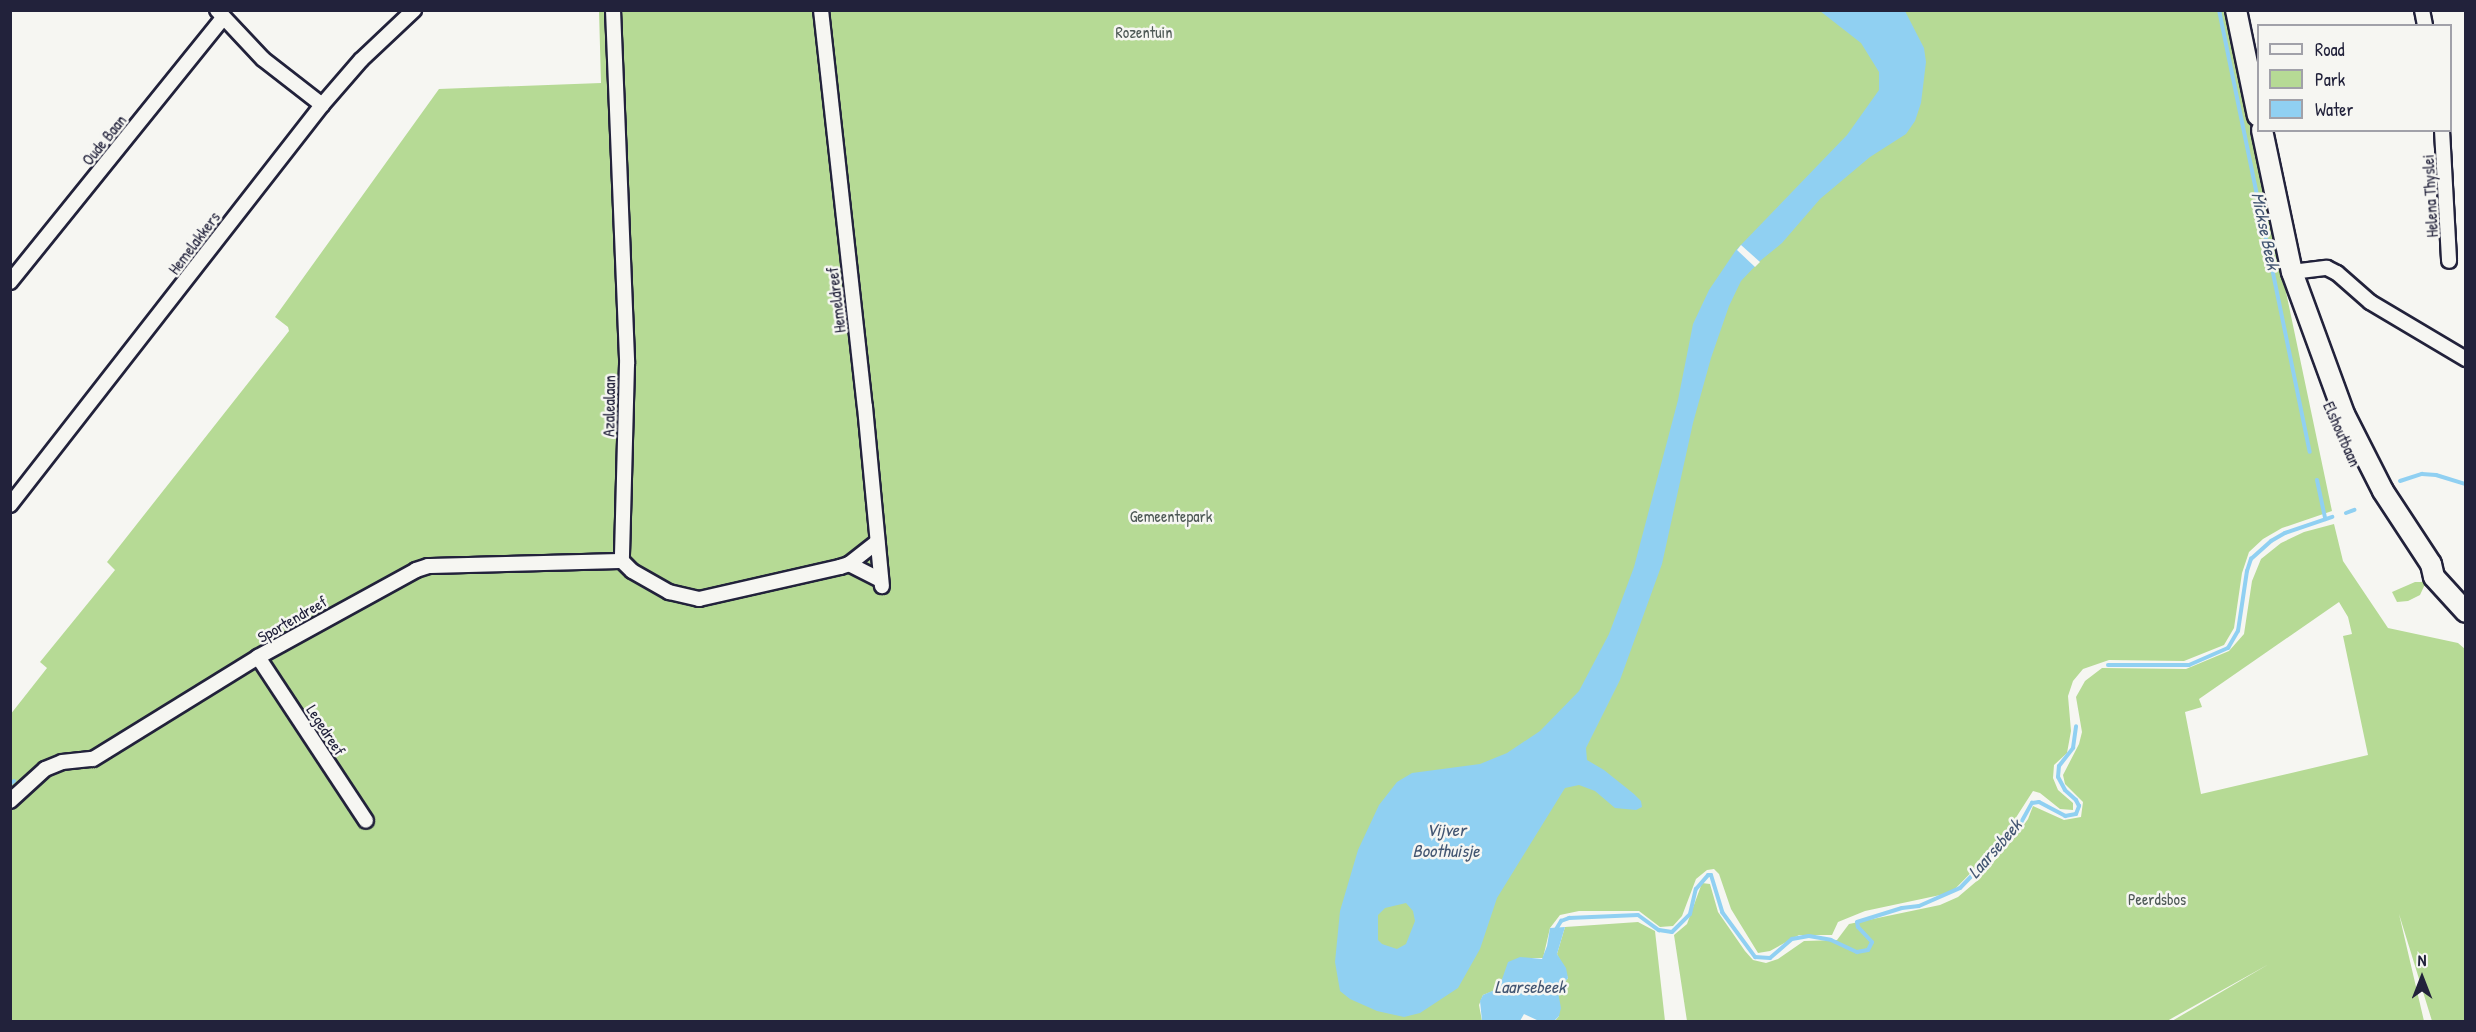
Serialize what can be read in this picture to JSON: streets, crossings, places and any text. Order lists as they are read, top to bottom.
{
  "streets": {
    "main road": ["Elshoutbaan"],
    "street": [
      "Oude Baan",
      "Helena Thyslei",
      "Hemelakkers",
      "Hemeldreef",
      "Azalealaan",
      "Sportendreef",
      "Legedreef"
    ]
  },
  "crossings": [
    ["Oude Baan", "Hemelakkers"],
    ["Azalealaan", "Sportendreef"],
    ["Sportendreef", "Legedreef"]
  ],
  "water": ["Mickse Beek", "Vijver Boothuisje", "Laarsebeek"],
  "parks": ["Rozentuin", "Gemeentepark", "Peerdsbos"],
  "legend": ["Road", "Park", "Water"],
  "north": "top"
}
